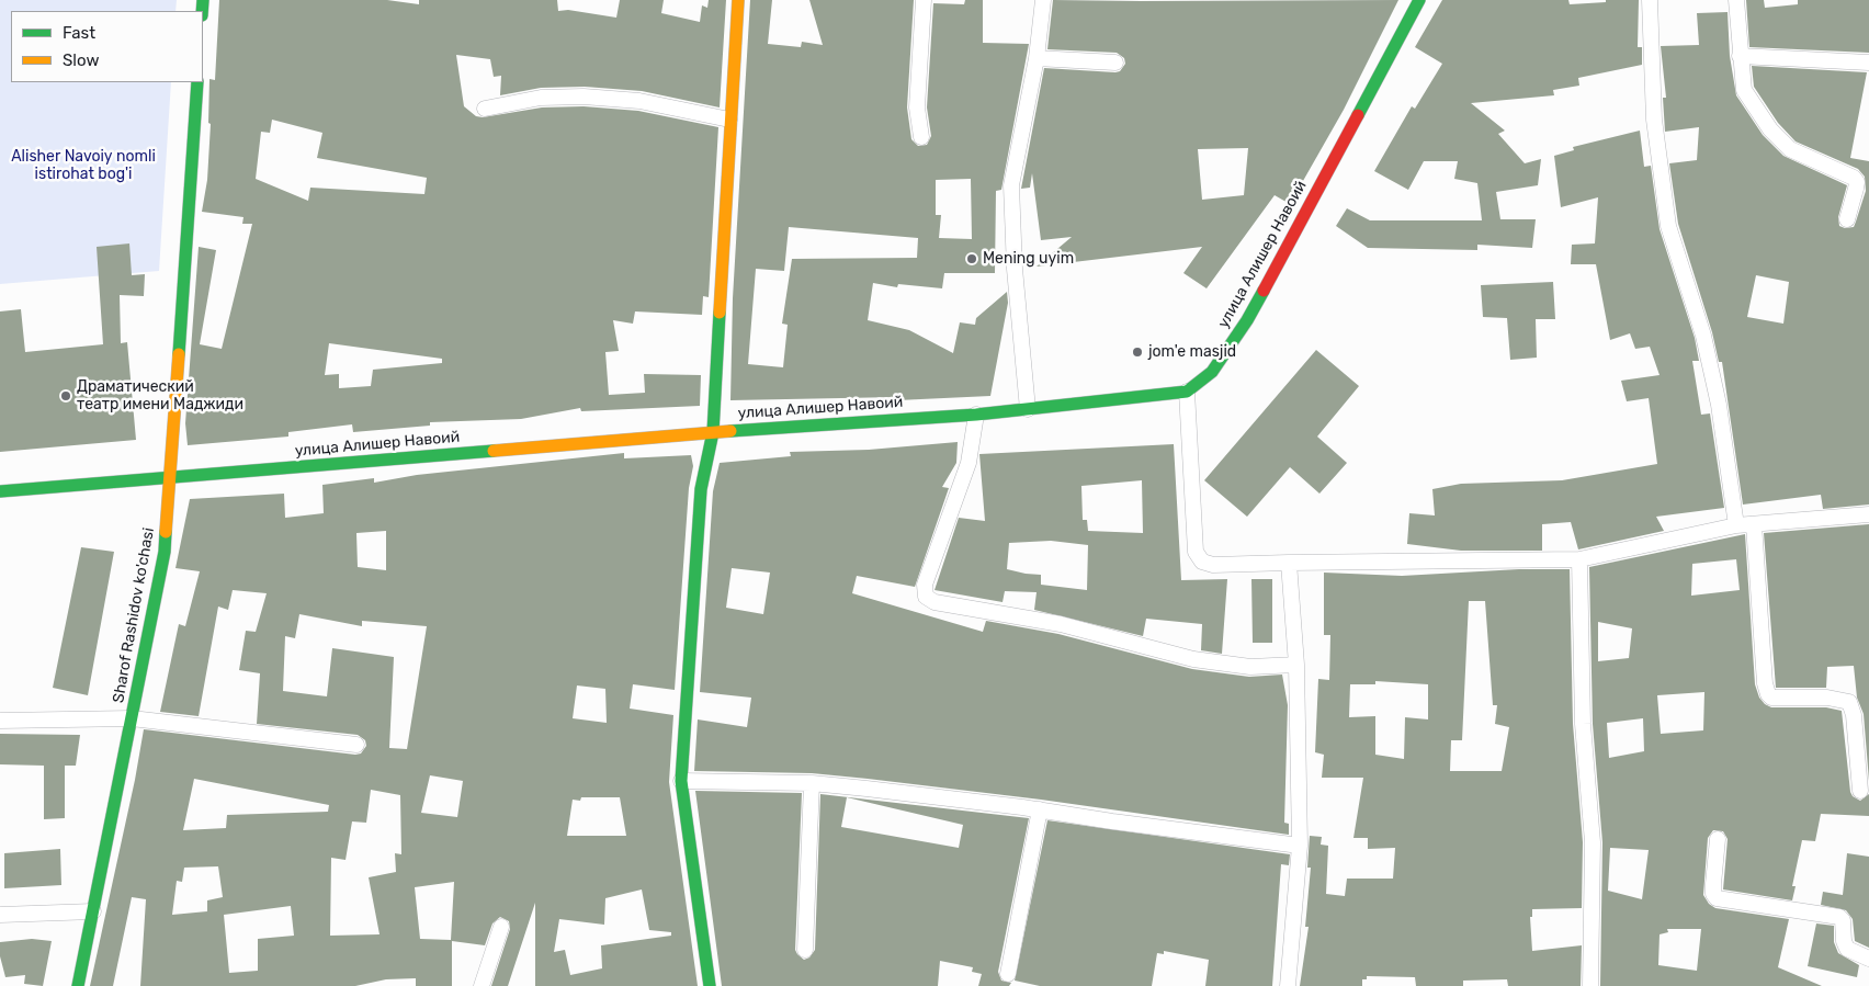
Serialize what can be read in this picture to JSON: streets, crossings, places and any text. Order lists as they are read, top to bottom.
{
  "streets": {
    "street": ["улица Алишер Навоий", "Sharof Rashidov ko'chasi"]
  },
  "crossings": [
    ["улица Алишер Навоий", "Sharof Rashidov ko'chasi"]
  ],
  "parks": ["Alisher Navoiy nomli istirohat bog'i"],
  "places": ["Mening uyim", "jom'e masjid", "Драматический театр имени Маджиди"],
  "legend": ["Fast", "Slow"]
}
